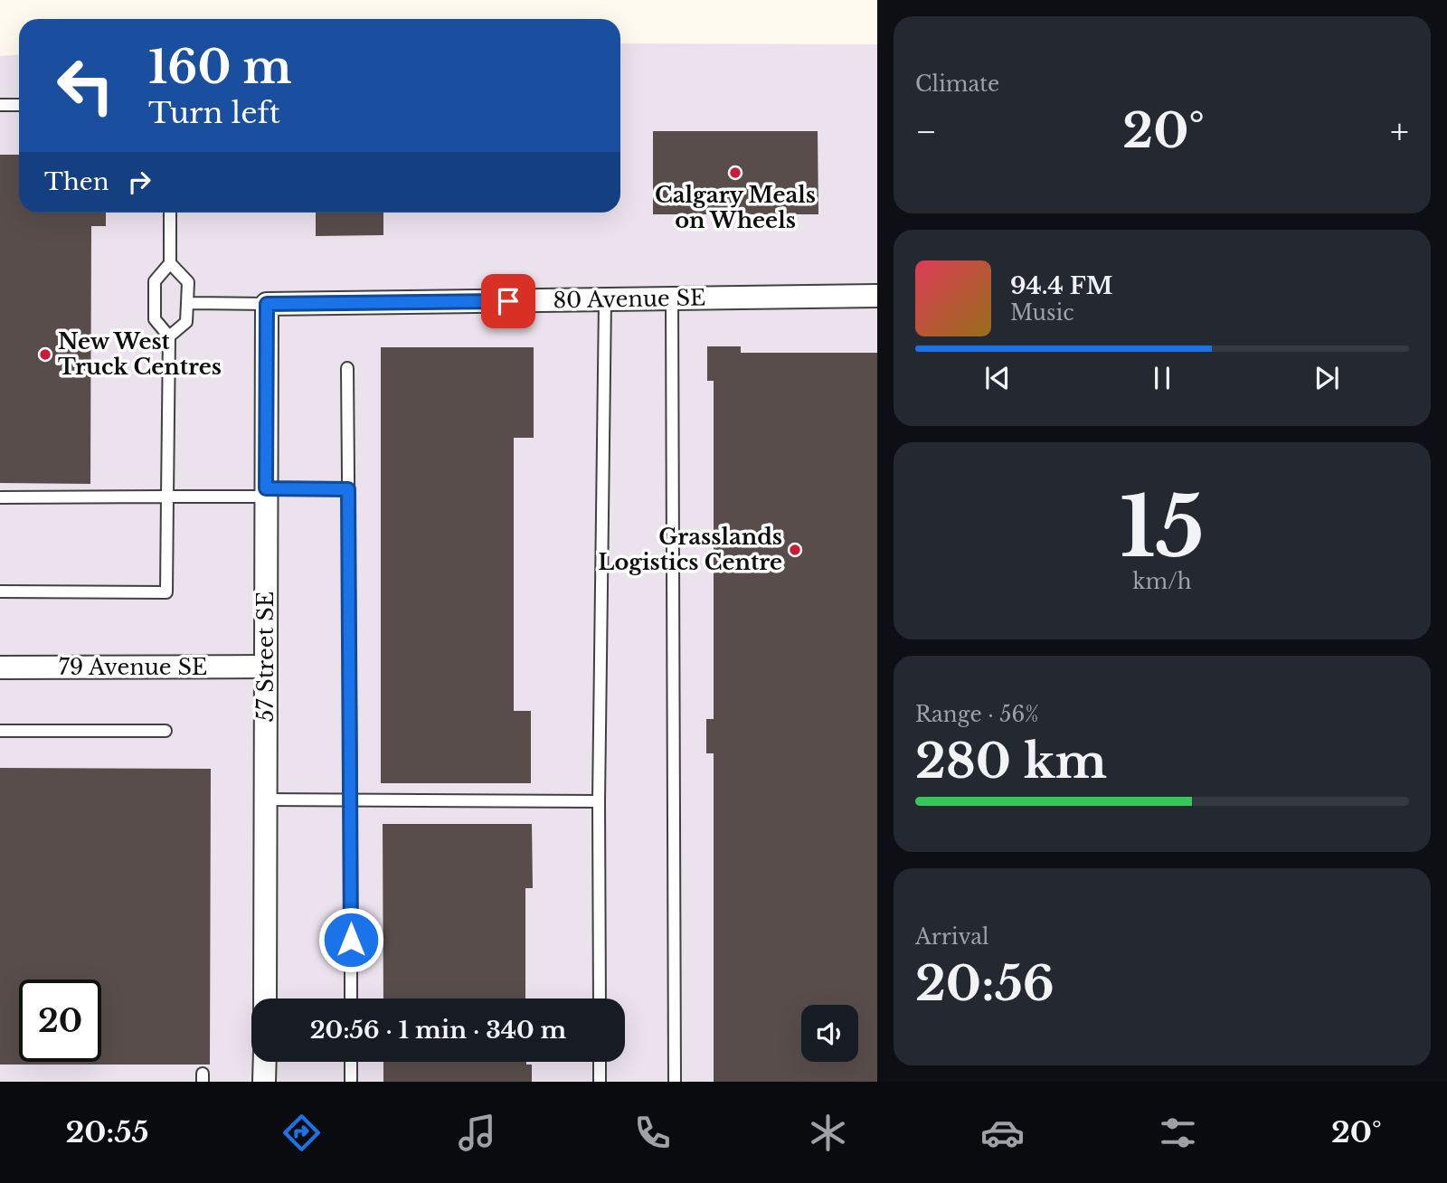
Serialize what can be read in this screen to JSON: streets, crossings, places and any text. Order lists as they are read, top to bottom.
{
  "streets": {
    "street": ["80 Avenue SE", "57 Street SE", "79 Avenue SE"]
  },
  "crossings": [
    ["80 Avenue SE", "57 Street SE"],
    ["57 Street SE", "79 Avenue SE"]
  ],
  "places": ["Calgary Meals on Wheels", "New West Truck Centres", "Grasslands Logistics Centre"],
  "page": {
    "tile": [
      "Climate",
      ["15", "km/h"],
      ["Range · 56%", "280 km"],
      ["Arrival", "20:56"]
    ],
    "turn": ["160 m", "Turn left"],
    "heat": ["−", "20°", "+"],
    "then": "Then",
    "song": ["94.4 FM", "Music"],
    "limit": "20",
    "trip": "20:56 · 1 min · 340 m",
    "tabs": ["20:55", "20°"]
  }
}
